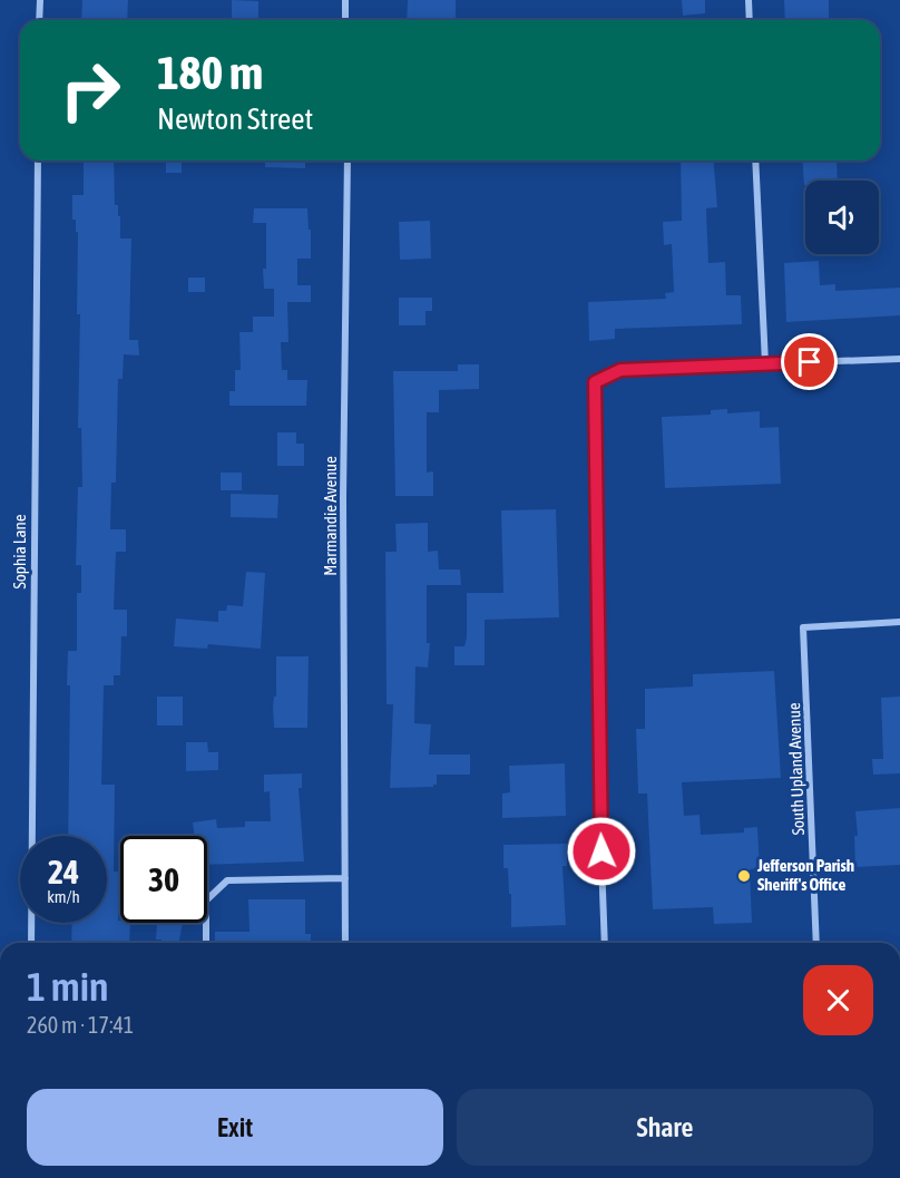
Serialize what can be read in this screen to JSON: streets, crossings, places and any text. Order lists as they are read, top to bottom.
{
  "streets": {
    "street": ["Marmandie Avenue", "Sophia Lane", "South Upland Avenue"]
  },
  "places": ["Jefferson Parish Sheriff's Office"],
  "page": {
    "turn": ["180 m", "Newton Street"],
    "speed": "24 km/h",
    "limit": "30",
    "heading": ["1 min", "260 m · 17:41"],
    "buttons": ["Exit", "Share"]
  }
}
